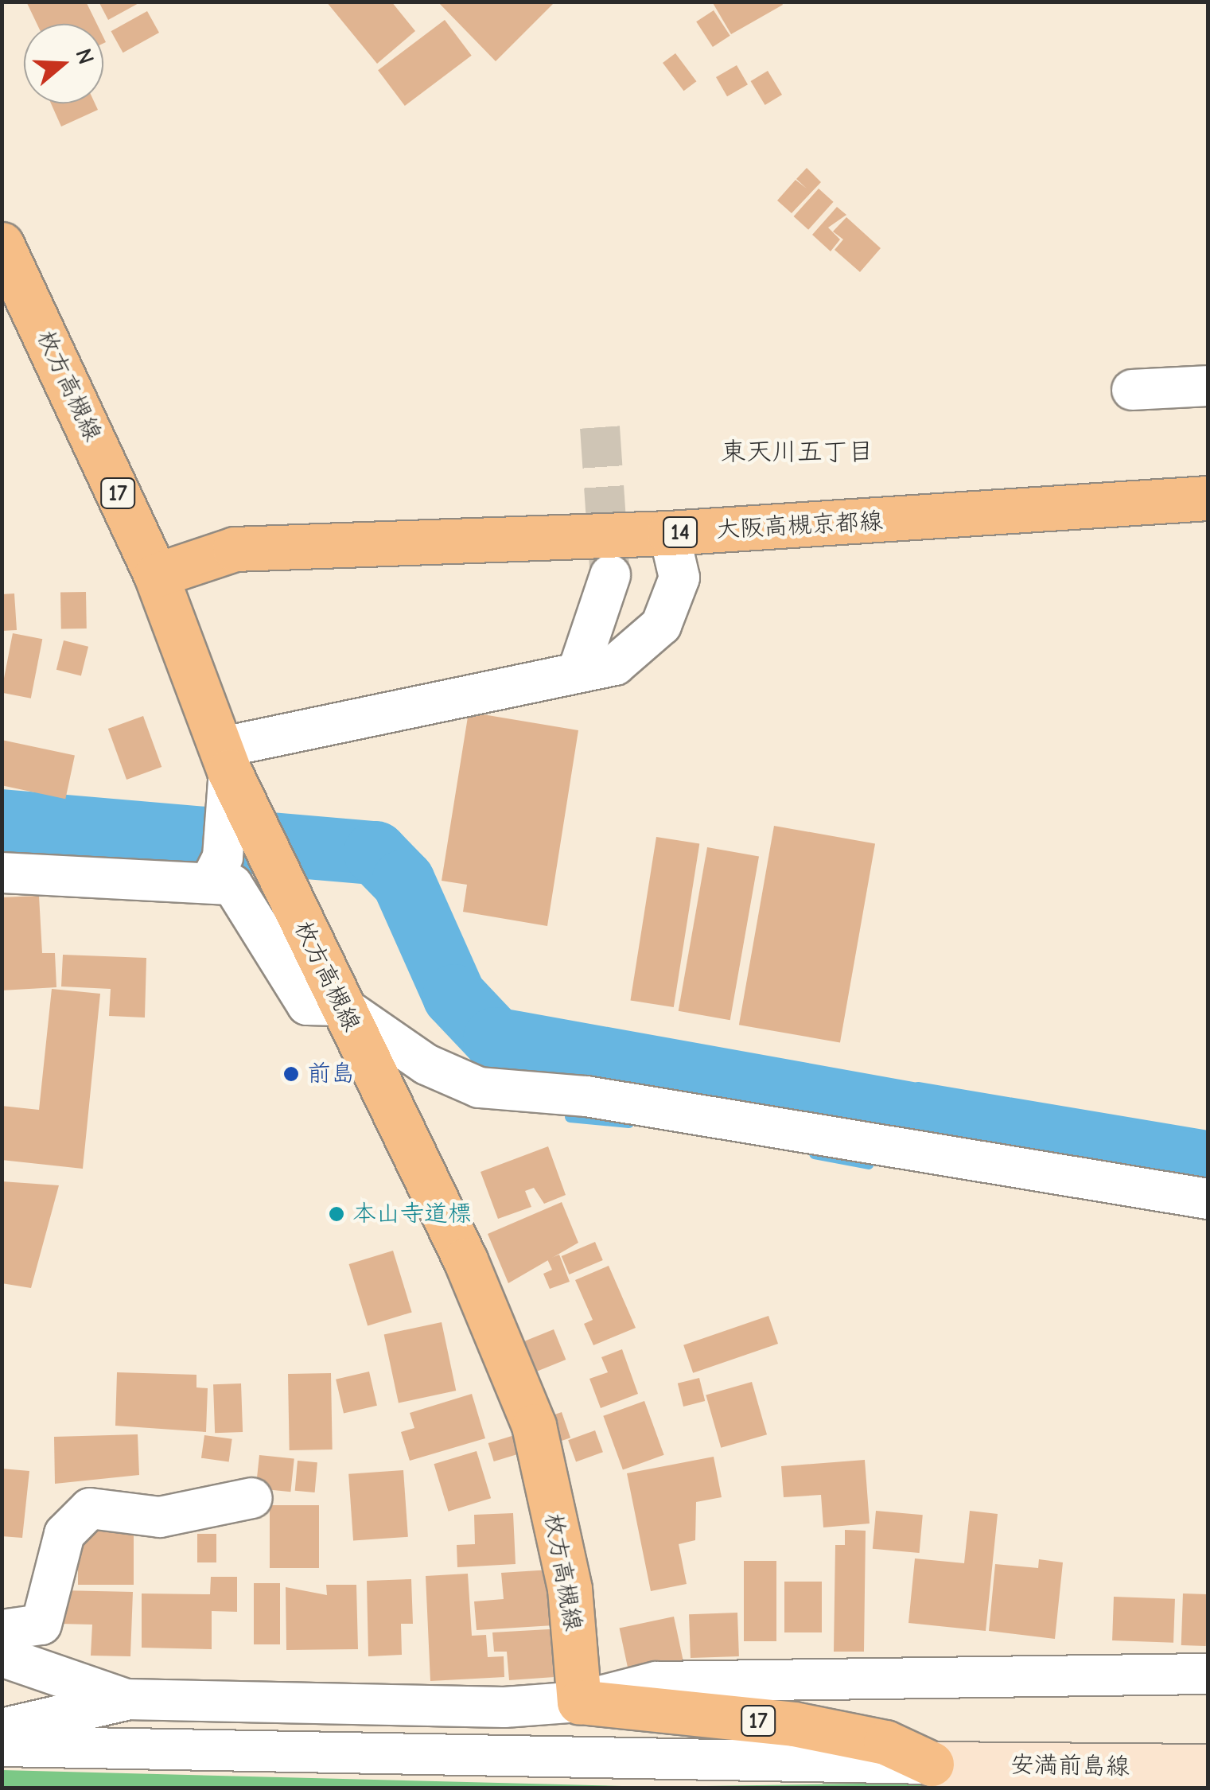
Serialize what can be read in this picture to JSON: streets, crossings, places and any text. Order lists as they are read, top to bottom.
{
  "streets": {
    "main road": [
      "枚方高槻線",
      "17",
      "大阪高槻京都線",
      "14",
      "安満前島線"
    ]
  },
  "crossings": [
    ["枚方高槻線", "17"],
    ["枚方高槻線", "大阪高槻京都線"],
    ["17", "安満前島線"]
  ],
  "districts": ["東天川五丁目"],
  "places": ["前島", "本山寺道標"],
  "north": "right"
}
